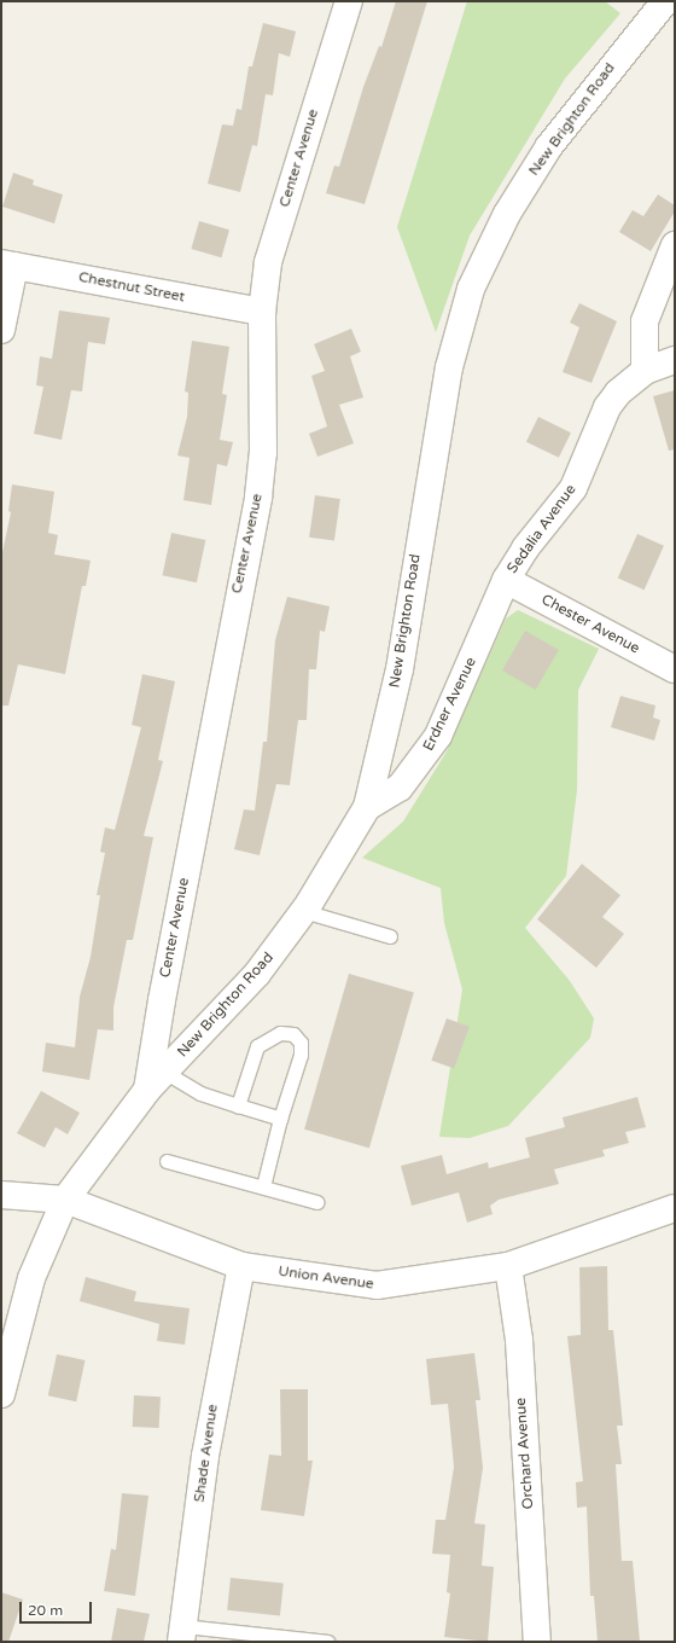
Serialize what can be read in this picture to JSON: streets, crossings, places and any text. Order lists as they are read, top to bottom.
{
  "streets": {
    "street": [
      "New Brighton Road",
      "Center Avenue",
      "Chestnut Street",
      "Sedalia Avenue",
      "Chester Avenue",
      "Erdner Avenue",
      "Union Avenue",
      "Shade Avenue",
      "Orchard Avenue"
    ]
  },
  "crossings": [
    ["New Brighton Road", "Center Avenue"],
    ["New Brighton Road", "Erdner Avenue"],
    ["New Brighton Road", "Union Avenue"],
    ["Center Avenue", "Chestnut Street"],
    ["Sedalia Avenue", "Chester Avenue"],
    ["Sedalia Avenue", "Erdner Avenue"],
    ["Chester Avenue", "Erdner Avenue"],
    ["Union Avenue", "Shade Avenue"],
    ["Union Avenue", "Orchard Avenue"]
  ],
  "scale_bar": "20 m"
}
